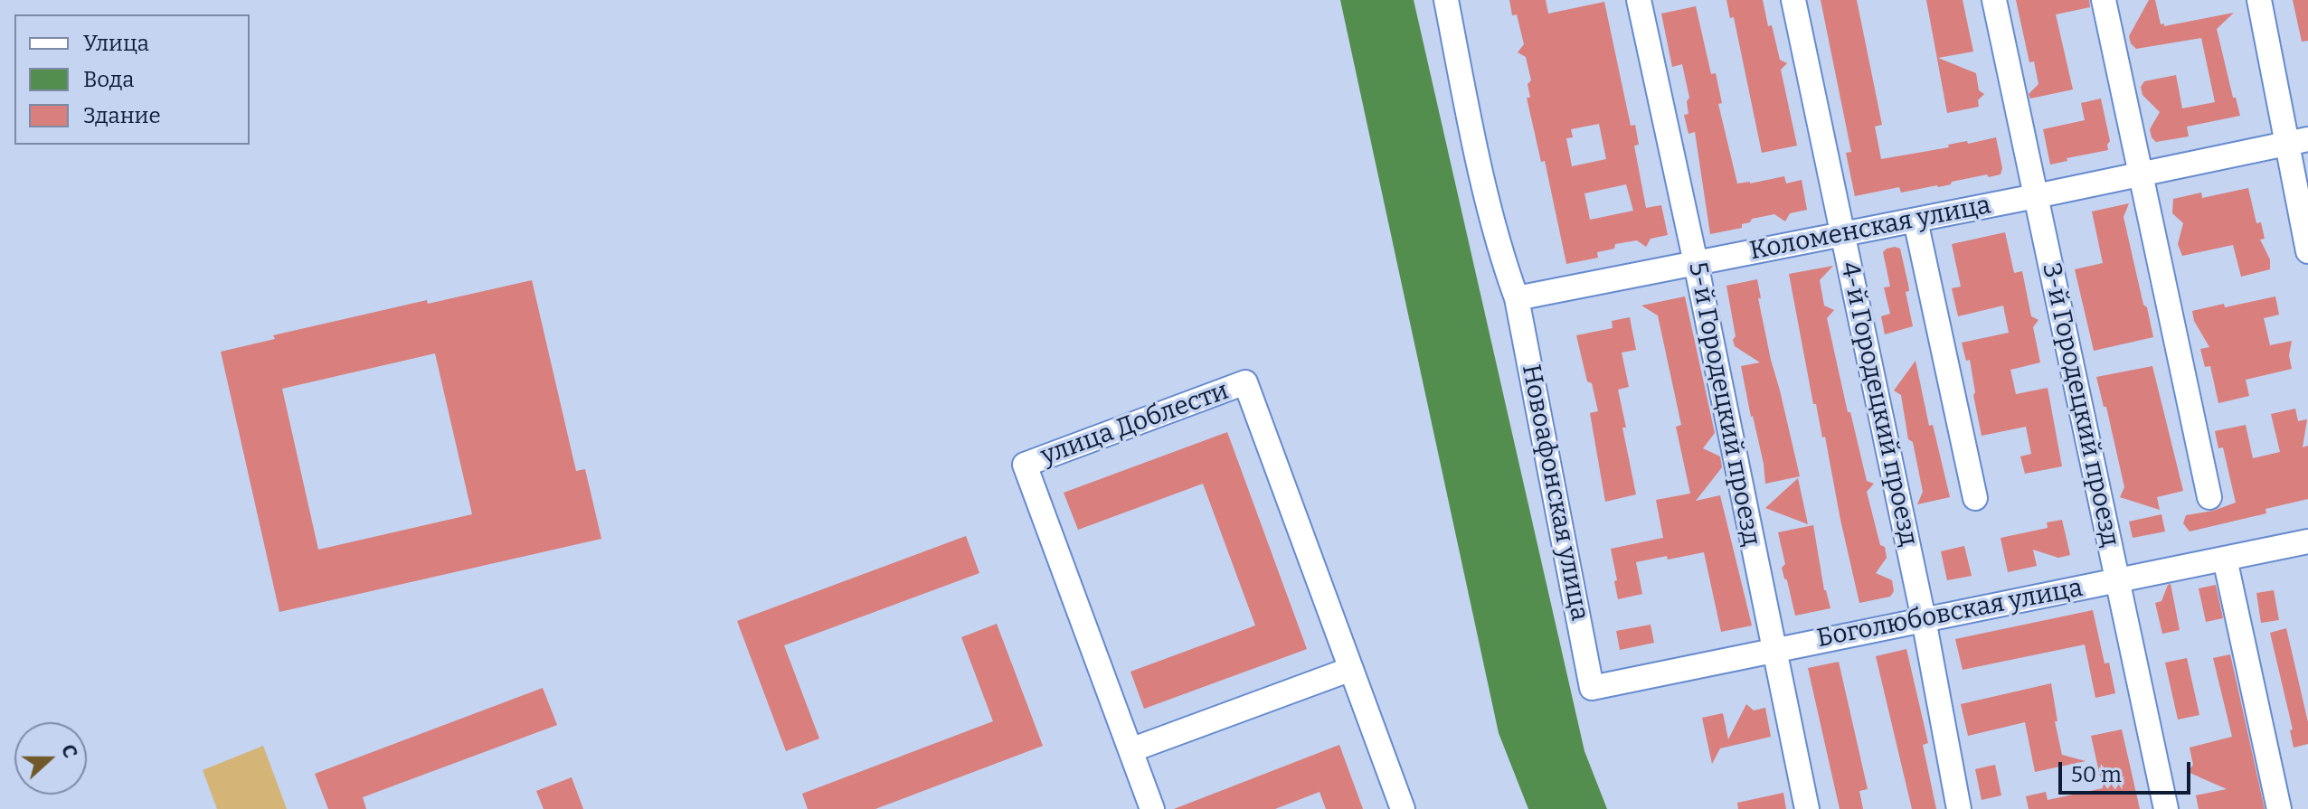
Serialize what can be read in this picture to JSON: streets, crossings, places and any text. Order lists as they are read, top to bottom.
{
  "streets": {
    "street": [
      "Коломенская улица",
      "5-й Городецкий проезд",
      "4-й Городецкий проезд",
      "3-й Городецкий проезд",
      "улица Доблести",
      "Новоафонская улица",
      "Боголюбовская улица"
    ]
  },
  "crossings": [
    ["Коломенская улица", "5-й Городецкий проезд"],
    ["Коломенская улица", "4-й Городецкий проезд"],
    ["Коломенская улица", "3-й Городецкий проезд"],
    ["Коломенская улица", "Новоафонская улица"],
    ["5-й Городецкий проезд", "Боголюбовская улица"],
    ["4-й Городецкий проезд", "Боголюбовская улица"],
    ["3-й Городецкий проезд", "Боголюбовская улица"],
    ["Новоафонская улица", "Боголюбовская улица"]
  ],
  "legend": ["Улица", "Вода", "Здание"],
  "scale_bar": "50 m",
  "north": "right"
}
